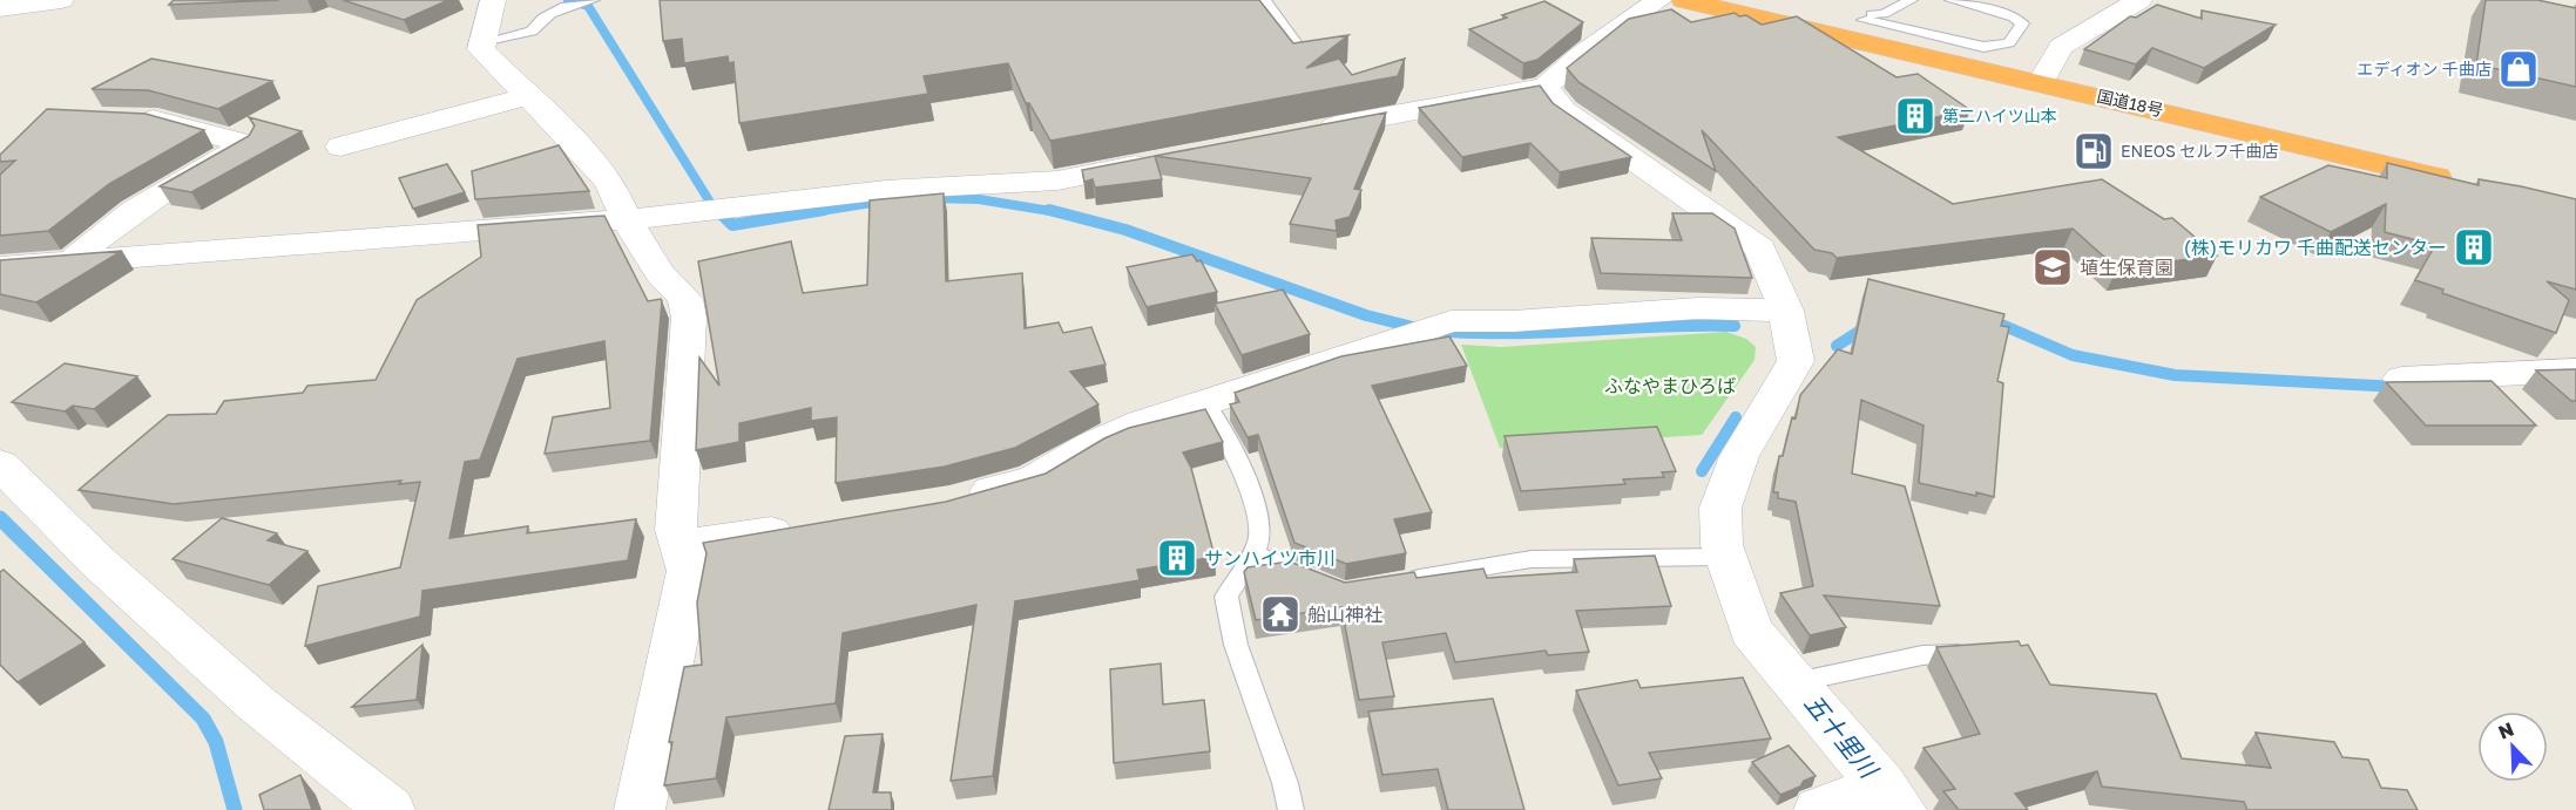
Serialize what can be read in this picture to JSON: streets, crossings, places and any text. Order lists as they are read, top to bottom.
{
  "streets": {
    "highway": ["国道18号"]
  },
  "water": ["五十里川"],
  "parks": ["ふなやまひろば"],
  "places": {
    "shop": ["エディオン 千曲店"],
    "building": ["第二ハイツ山本", "(株)モリカワ 千曲配送センター", "サンハイツ市川"],
    "fuel station": ["ENEOS セルフ千曲店"],
    "school or university": ["埴生保育園"],
    "temple": ["船山神社"]
  },
  "north": "top left"
}
